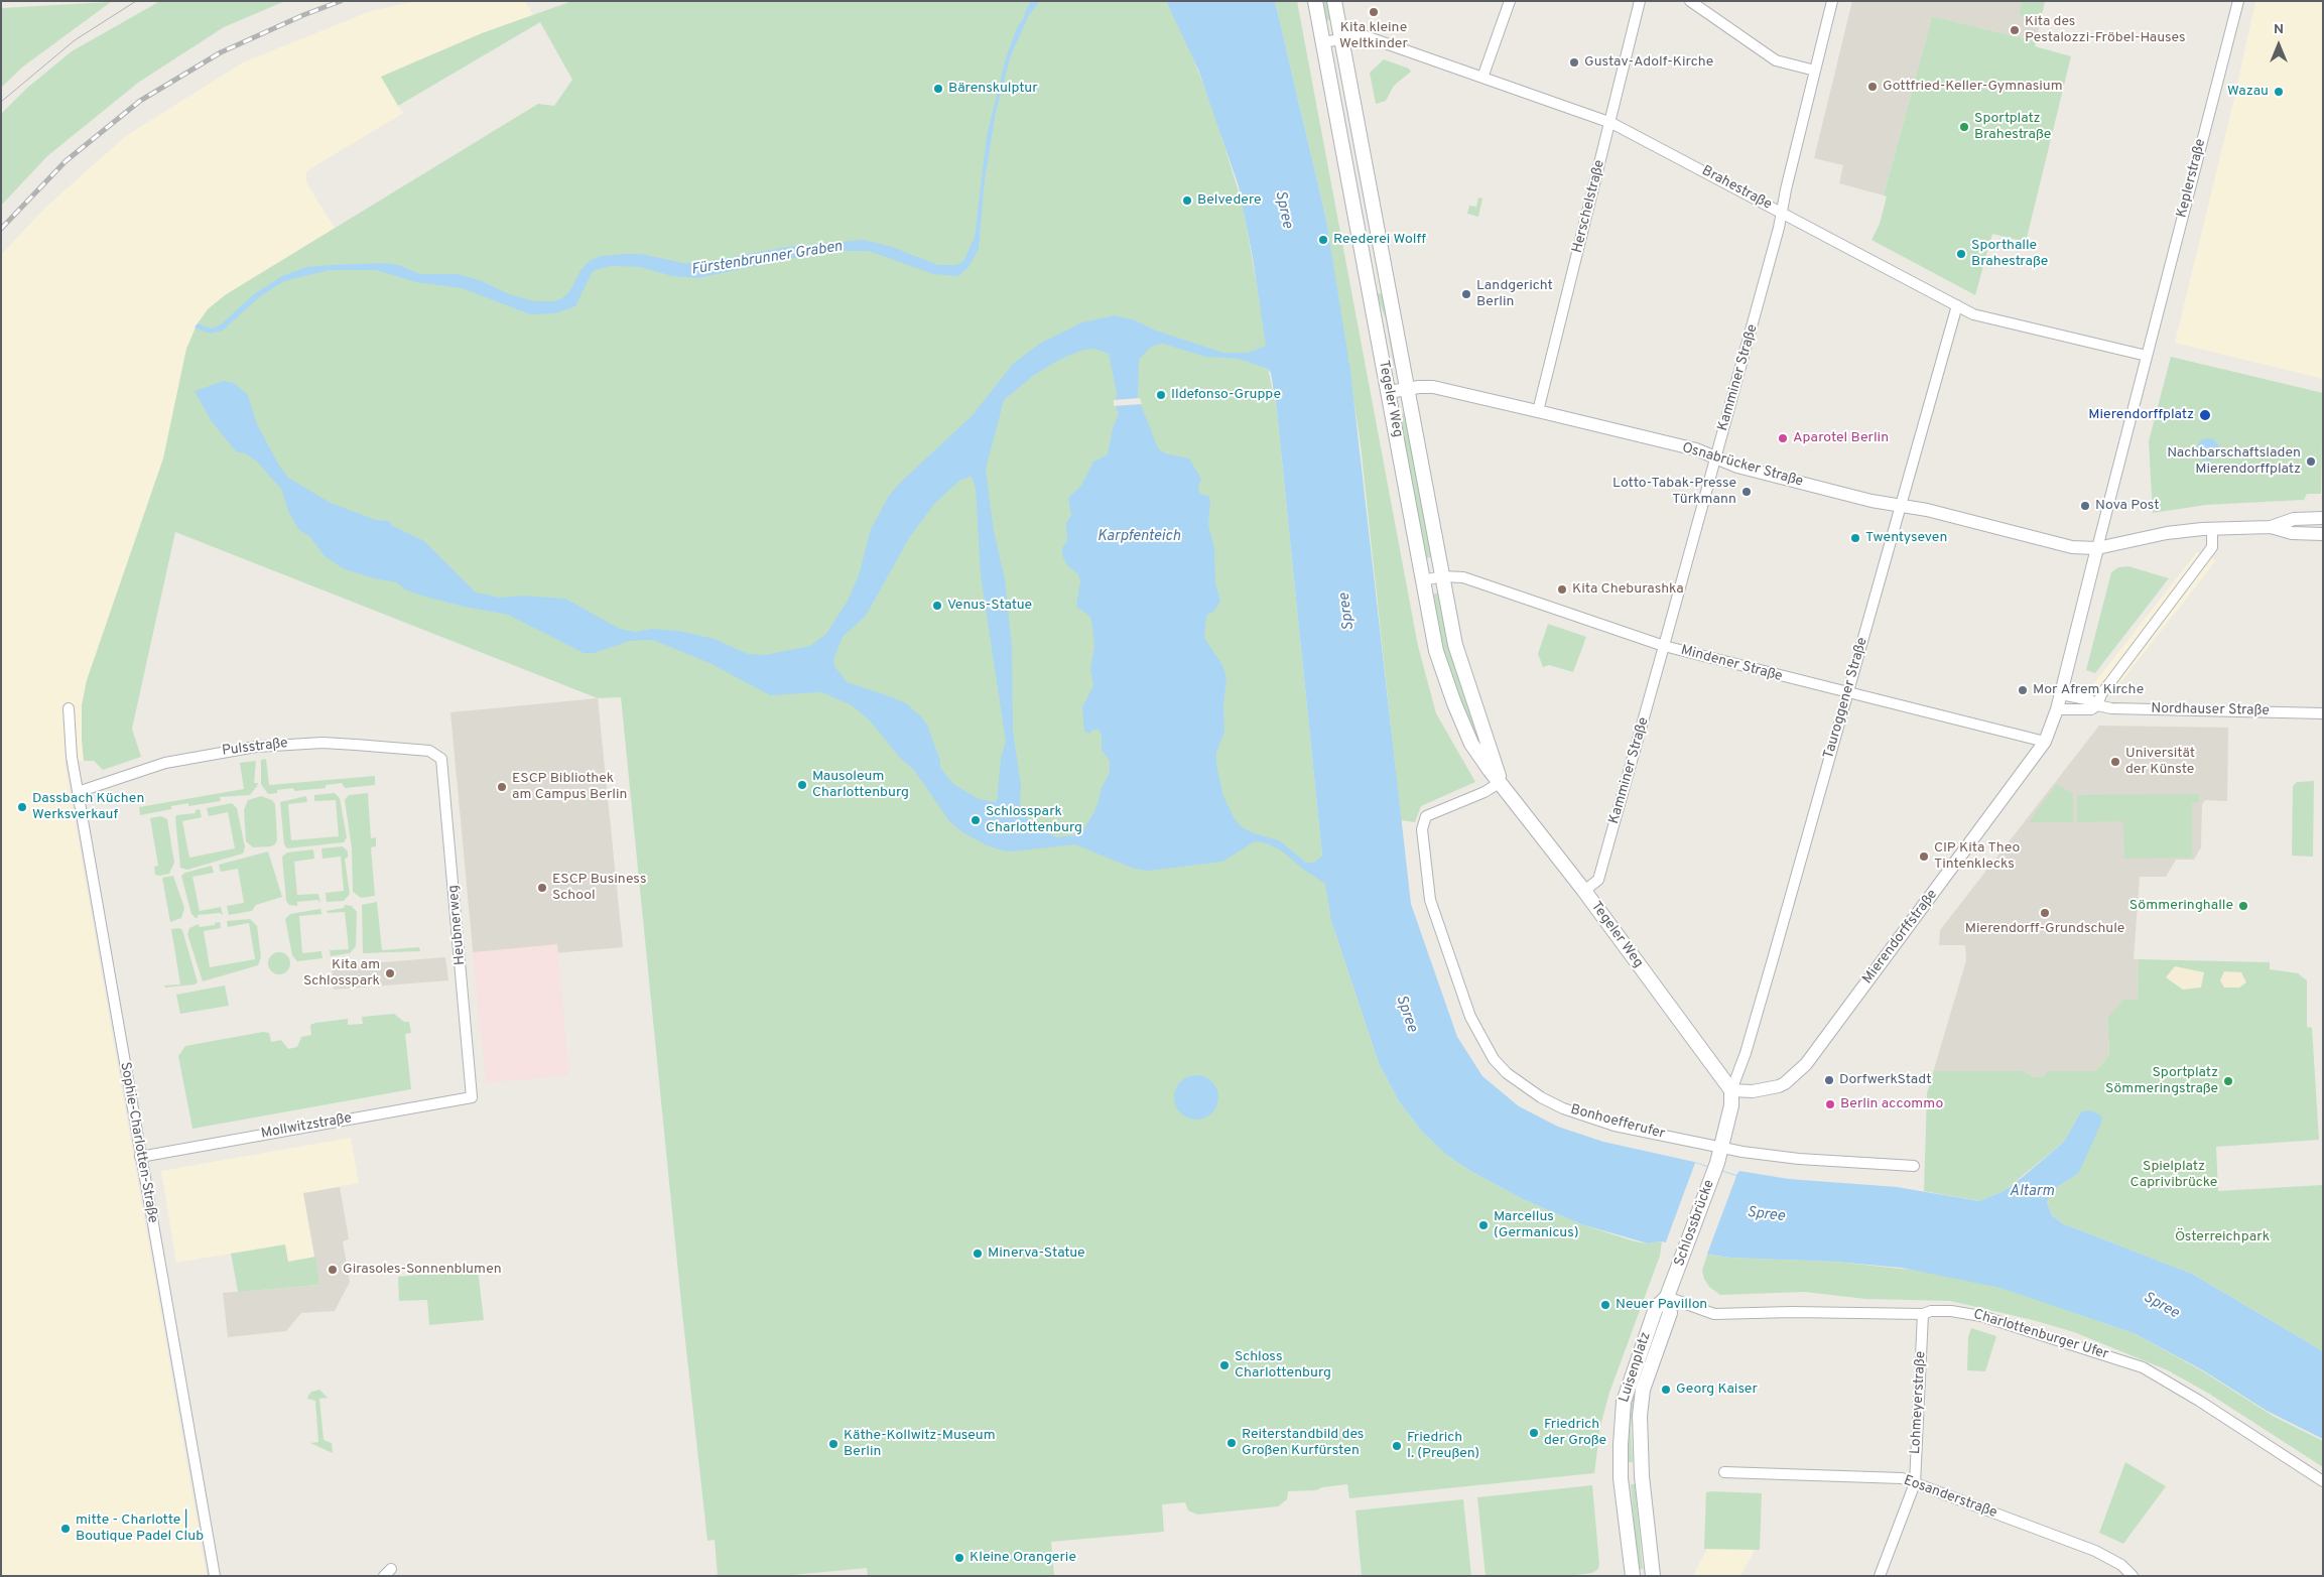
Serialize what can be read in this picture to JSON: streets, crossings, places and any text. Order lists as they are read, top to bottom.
{
  "streets": {
    "main road": ["Tegeler Weg", "Schlossbrücke", "Luisenplatz"],
    "street": [
      "Keplerstraße",
      "Brahestraße",
      "Herschelstraße",
      "Kamminer Straße",
      "Osnabrücker Straße",
      "Mindener Straße",
      "Tauroggener Straße",
      "Nordhauser Straße",
      "Pulsstraße",
      "Heubnerweg",
      "Mierendorffstraße",
      "Bonhoefferufer",
      "Mollwitzstraße",
      "Sophie-Charlotten-Straße",
      "Charlottenburger Ufer",
      "Lohmeyerstraße",
      "Eosanderstraße"
    ]
  },
  "crossings": [
    ["Keplerstraße", "Brahestraße"],
    ["Brahestraße", "Herschelstraße"],
    ["Brahestraße", "Kamminer Straße"],
    ["Brahestraße", "Tegeler Weg"],
    ["Brahestraße", "Tauroggener Straße"],
    ["Herschelstraße", "Osnabrücker Straße"],
    ["Kamminer Straße", "Tegeler Weg"],
    ["Kamminer Straße", "Osnabrücker Straße"],
    ["Kamminer Straße", "Mindener Straße"],
    ["Tegeler Weg", "Osnabrücker Straße"],
    ["Tegeler Weg", "Mindener Straße"],
    ["Tegeler Weg", "Tauroggener Straße"],
    ["Tegeler Weg", "Mierendorffstraße"],
    ["Tegeler Weg", "Bonhoefferufer"],
    ["Tegeler Weg", "Schlossbrücke"],
    ["Osnabrücker Straße", "Tauroggener Straße"],
    ["Mindener Straße", "Tauroggener Straße"],
    ["Mindener Straße", "Mierendorffstraße"],
    ["Tauroggener Straße", "Mierendorffstraße"],
    ["Tauroggener Straße", "Schlossbrücke"],
    ["Pulsstraße", "Heubnerweg"],
    ["Pulsstraße", "Sophie-Charlotten-Straße"],
    ["Heubnerweg", "Mollwitzstraße"],
    ["Mierendorffstraße", "Schlossbrücke"],
    ["Bonhoefferufer", "Schlossbrücke"],
    ["Mollwitzstraße", "Sophie-Charlotten-Straße"],
    ["Schlossbrücke", "Charlottenburger Ufer"],
    ["Schlossbrücke", "Luisenplatz"],
    ["Charlottenburger Ufer", "Luisenplatz"],
    ["Charlottenburger Ufer", "Lohmeyerstraße"],
    ["Lohmeyerstraße", "Eosanderstraße"]
  ],
  "water": [
    "Spree",
    "Fürstenbrunner Graben",
    "Karpfenteich",
    "Altarm"
  ],
  "parks": ["Spielplatz Caprivibrücke", "Österreichpark"],
  "places": [
    "Kita kleine Weltkinder",
    "Kita des Pestalozzi-Fröbel-Hauses",
    "Gustav-Adolf-Kirche",
    "Gottfried-Keller-Gymnasium",
    "Bärenskulptur",
    "Wazau",
    "Sportplatz Brahestraße",
    "Belvedere",
    "Reederei Wolff",
    "Sporthalle Brahestraße",
    "Landgericht Berlin",
    "Ildefonso-Gruppe",
    "Mierendorffplatz",
    "Aparotel Berlin",
    "Nachbarschaftsladen Mierendorffplatz",
    "Lotto-Tabak-Presse Türkmann",
    "Nova Post",
    "Twentyseven",
    "Kita Cheburashka",
    "Venus-Statue",
    "Mor Afrem Kirche",
    "Universität der Künste",
    "Mausoleum Charlottenburg",
    "ESCP Bibliothek am Campus Berlin",
    "Dassbach Küchen Werksverkauf",
    "Schlosspark Charlottenburg",
    "CIP Kita Theo Tintenklecks",
    "ESCP Business School",
    "Sömmeringhalle",
    "Mierendorff-Grundschule",
    "Kita am Schlosspark",
    "DorfwerkStadt",
    "Sportplatz Sömmeringstraße",
    "Berlin accommo",
    "Marcellus (Germanicus)",
    "Minerva-Statue",
    "Girasoles-Sonnenblumen",
    "Neuer Pavillon",
    "Schloss Charlottenburg",
    "Georg Kaiser",
    "Friedrich der Große",
    "Reiterstandbild des Großen Kurfürsten",
    "Käthe-Kollwitz-Museum Berlin",
    "Friedrich I. (Preußen)",
    "mitte - Charlotte | Boutique Padel Club",
    "Kleine Orangerie"
  ],
  "north": "top"
}
